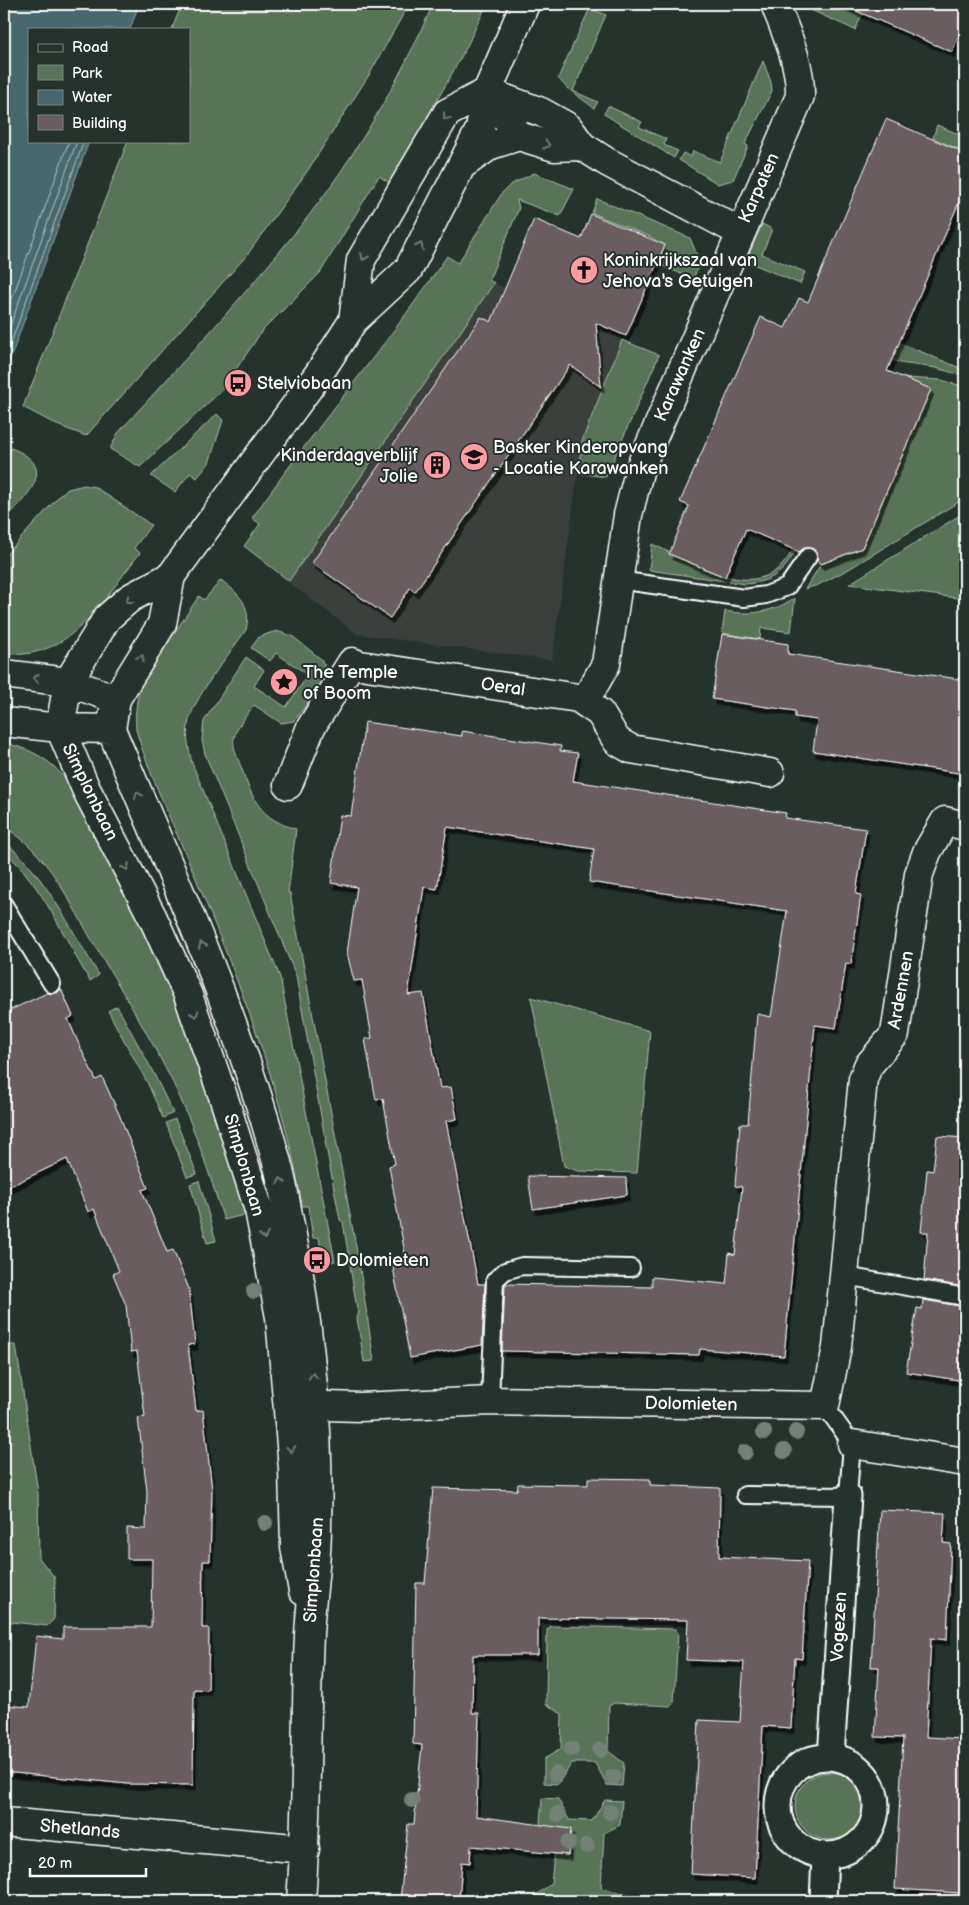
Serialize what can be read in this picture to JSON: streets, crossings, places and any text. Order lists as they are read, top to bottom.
{
  "streets": {
    "street": [
      "Karpaten",
      "Karawanken",
      "Oeral",
      "Simplonbaan",
      "Ardennen",
      "Dolomieten",
      "Vogezen",
      "Shetlands"
    ]
  },
  "crossings": [
    ["Karpaten", "Karawanken"],
    ["Karawanken", "Oeral"],
    ["Simplonbaan", "Dolomieten"],
    ["Simplonbaan", "Shetlands"],
    ["Ardennen", "Dolomieten"]
  ],
  "places": {
    "church": ["Koninkrijkszaal van Jehova's Getuigen"],
    "bus stop": ["Stelviobaan", "Dolomieten"],
    "school or university": ["Basker Kinderopvang - Locatie Karawanken"],
    "building": ["Kinderdagverblijf Jolie"],
    "place": ["The Temple of Boom"]
  },
  "legend": [
    "Road",
    "Park",
    "Water",
    "Building"
  ],
  "scale_bar": "20 m"
}
